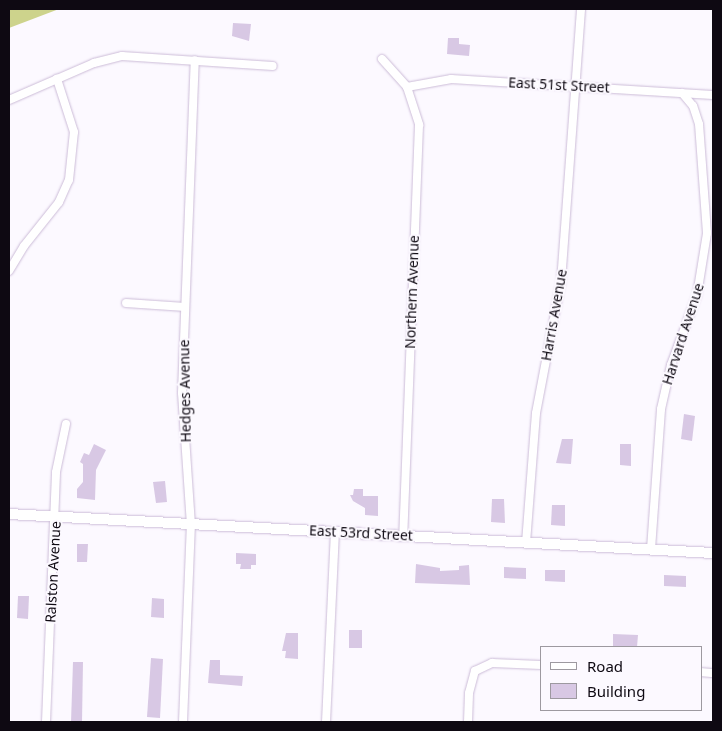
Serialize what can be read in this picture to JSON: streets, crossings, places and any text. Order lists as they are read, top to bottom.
{
  "streets": {
    "street": [
      "East 51st Street",
      "Northern Avenue",
      "Harris Avenue",
      "Harvard Avenue",
      "Hedges Avenue",
      "East 53rd Street",
      "Ralston Avenue"
    ]
  },
  "crossings": [
    ["East 51st Street", "Northern Avenue"],
    ["East 51st Street", "Harris Avenue"],
    ["East 51st Street", "Harvard Avenue"],
    ["Northern Avenue", "East 53rd Street"],
    ["Harris Avenue", "East 53rd Street"],
    ["Harvard Avenue", "East 53rd Street"],
    ["Hedges Avenue", "East 53rd Street"],
    ["East 53rd Street", "Ralston Avenue"]
  ],
  "legend": ["Road", "Building"]
}
